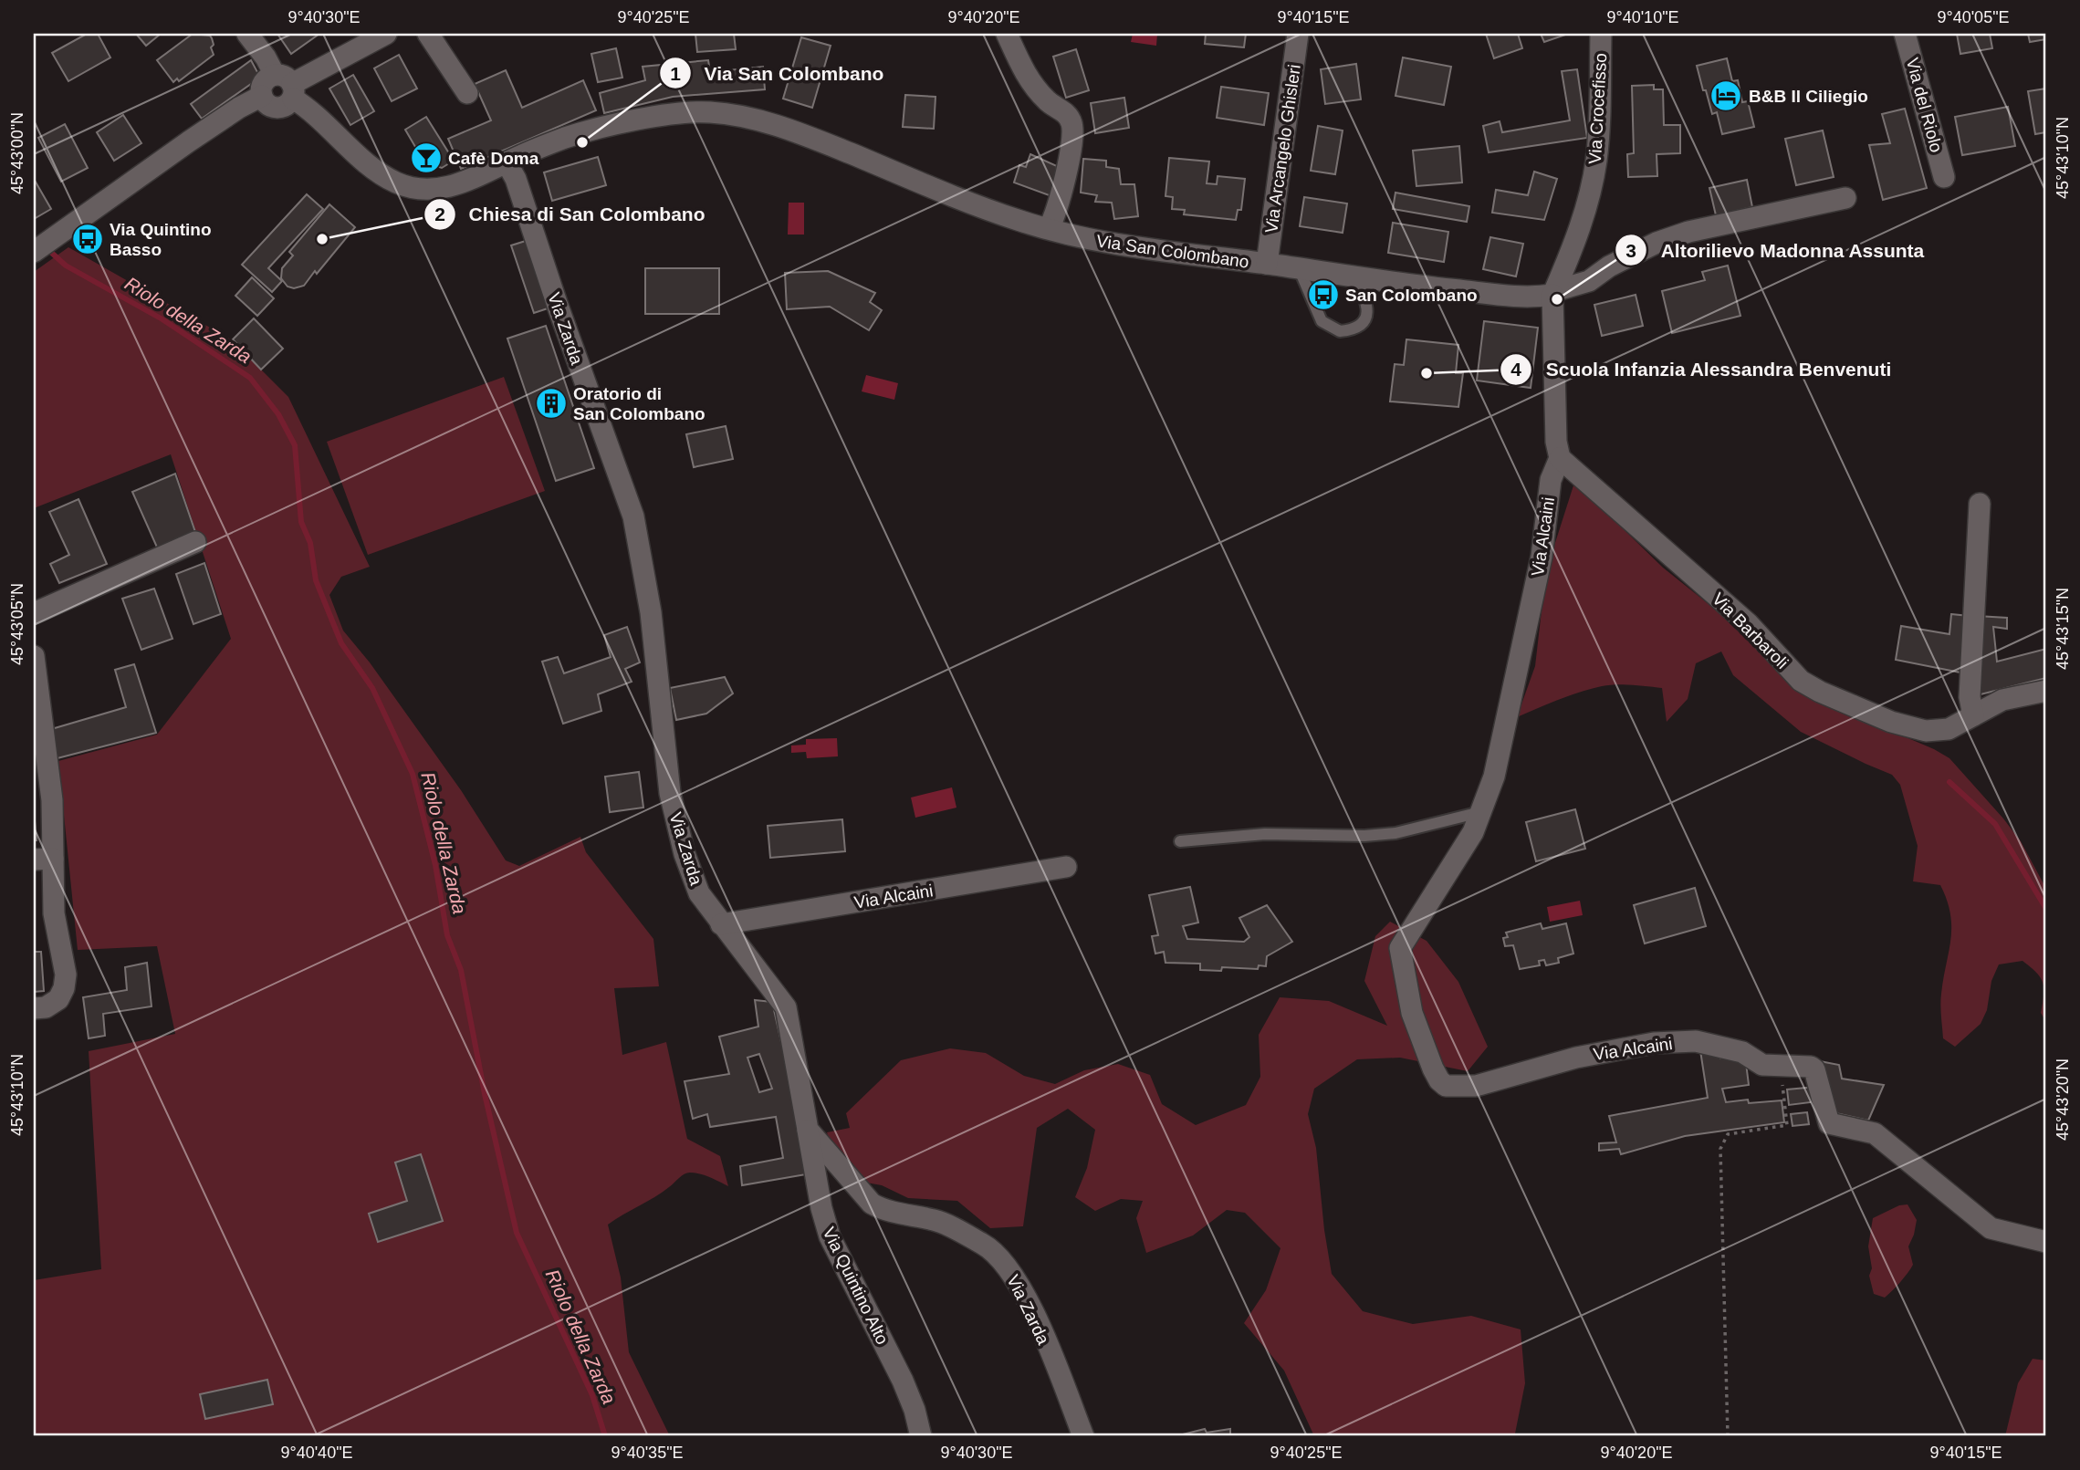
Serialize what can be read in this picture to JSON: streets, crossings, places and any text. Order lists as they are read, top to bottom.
{
  "streets": {
    "street": [
      "Via del Riolo",
      "Via Crocefisso",
      "Via Arcangelo Ghisleri",
      "Via San Colombano",
      "Via Zarda",
      "Via Alcaini",
      "Via Barbaroli",
      "Via Quintino Alto"
    ]
  },
  "crossings": [
    ["Via Crocefisso", "Via San Colombano"],
    ["Via Crocefisso", "Via Alcaini"],
    ["Via Arcangelo Ghisleri", "Via San Colombano"],
    ["Via San Colombano", "Via Zarda"],
    ["Via San Colombano", "Via Alcaini"],
    ["Via Zarda", "Via Alcaini"],
    ["Via Zarda", "Via Quintino Alto"],
    ["Via Alcaini", "Via Barbaroli"]
  ],
  "water": ["Riolo della Zarda"],
  "places": {
    "hotel": ["B&B Il Ciliegio"],
    "other": [
      "Via San Colombano",
      "Chiesa di San Colombano",
      "Altorilievo Madonna Assunta",
      "Scuola Infanzia Alessandra Benvenuti"
    ],
    "bar": ["Cafè Doma"],
    "bus stop": ["Via Quintino Basso", "San Colombano"],
    "building": ["Oratorio di San Colombano"]
  },
  "coordinates": [
    "9°40'30\"E",
    "9°40'25\"E",
    "9°40'20\"E",
    "9°40'15\"E",
    "9°40'10\"E",
    "9°40'05\"E",
    "45°43'00\"N",
    "45°43'10\"N",
    "45°43'05\"N",
    "45°43'15\"N",
    "45°43'20\"N",
    "9°40'40\"E",
    "9°40'35\"E"
  ]
}
